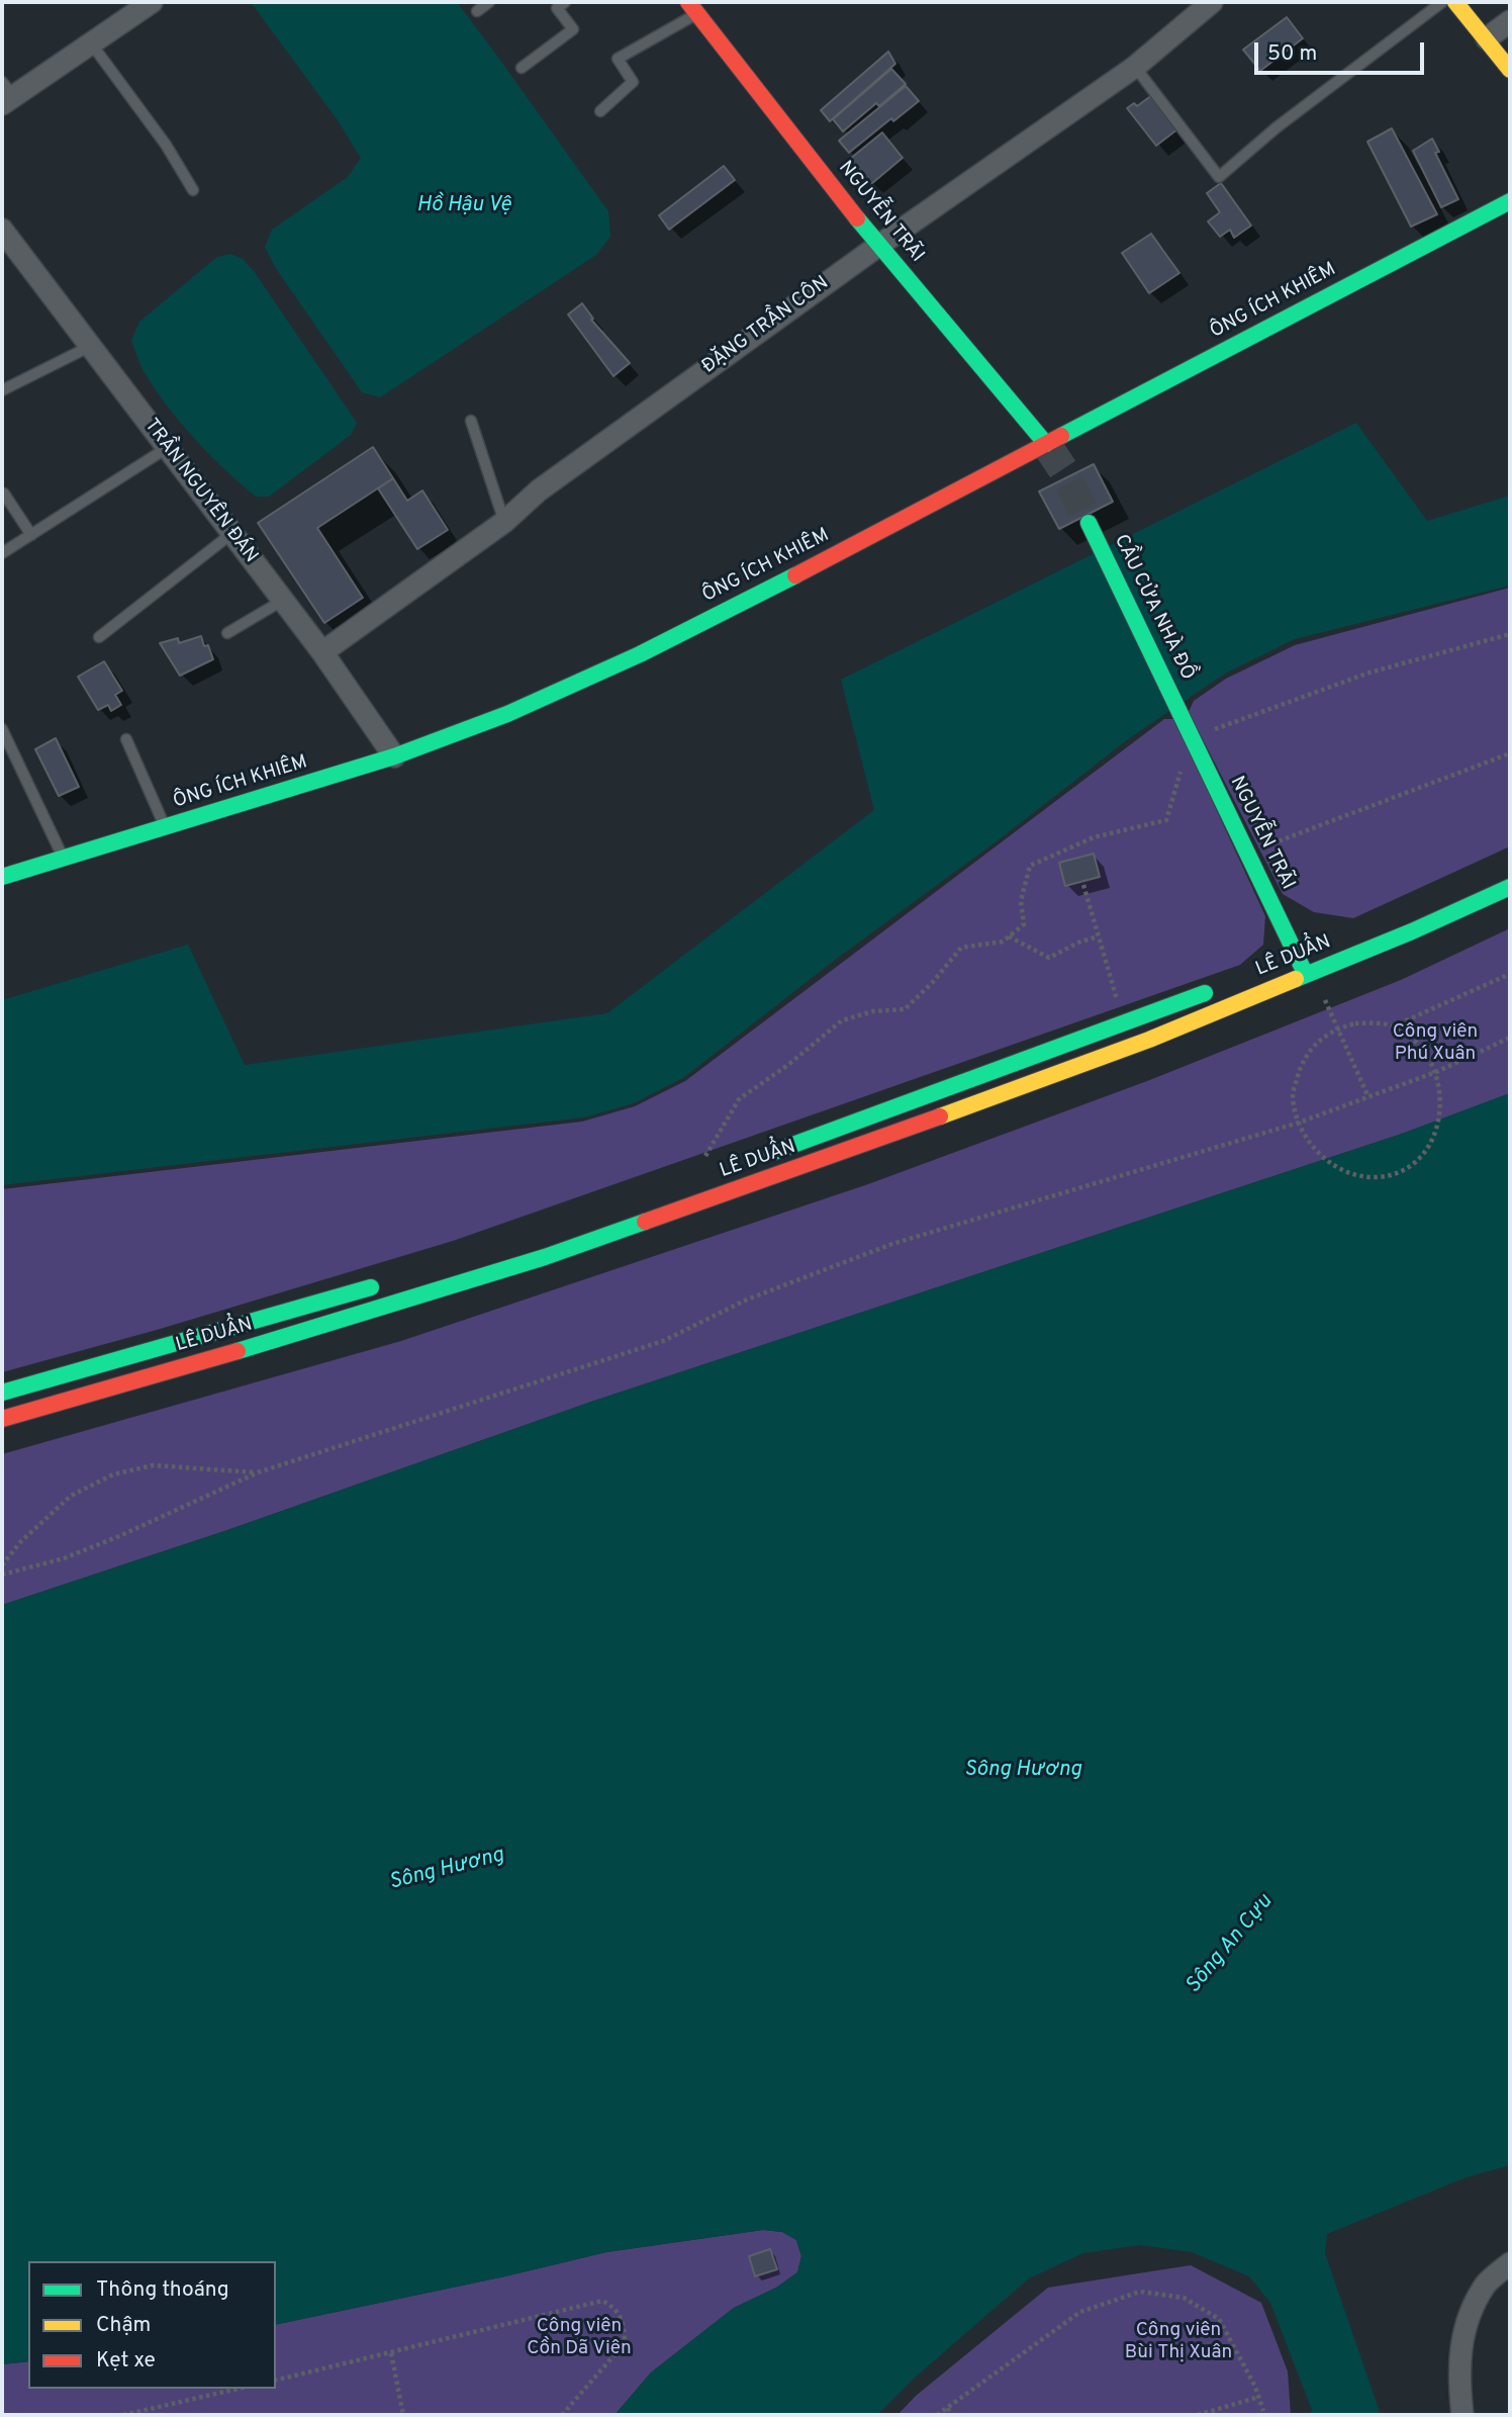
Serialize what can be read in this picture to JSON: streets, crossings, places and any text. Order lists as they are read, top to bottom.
{
  "streets": {
    "main road": [
      "NGUYỄN TRÃI",
      "ÔNG ÍCH KHIÊM",
      "CẦU CỬA NHÀ ĐỒ",
      "LÊ DUẨN"
    ],
    "street": ["ĐẶNG TRẦN CÔN", "TRẦN NGUYÊN ĐÁN"]
  },
  "crossings": [
    ["NGUYỄN TRÃI", "ÔNG ÍCH KHIÊM"],
    ["NGUYỄN TRÃI", "ĐẶNG TRẦN CÔN"],
    ["NGUYỄN TRÃI", "CẦU CỬA NHÀ ĐỒ"],
    ["NGUYỄN TRÃI", "LÊ DUẨN"],
    ["ÔNG ÍCH KHIÊM", "TRẦN NGUYÊN ĐÁN"],
    ["ĐẶNG TRẦN CÔN", "TRẦN NGUYÊN ĐÁN"]
  ],
  "water": ["Hồ Hậu Vệ", "Sông Hương", "Sông An Cựu"],
  "parks": ["Công viên Phú Xuân", "Công viên Cồn Dã Viên", "Công viên Bùi Thị Xuân"],
  "legend": ["Thông thoáng", "Chậm", "Kẹt xe"],
  "scale_bar": "50 m"
}
